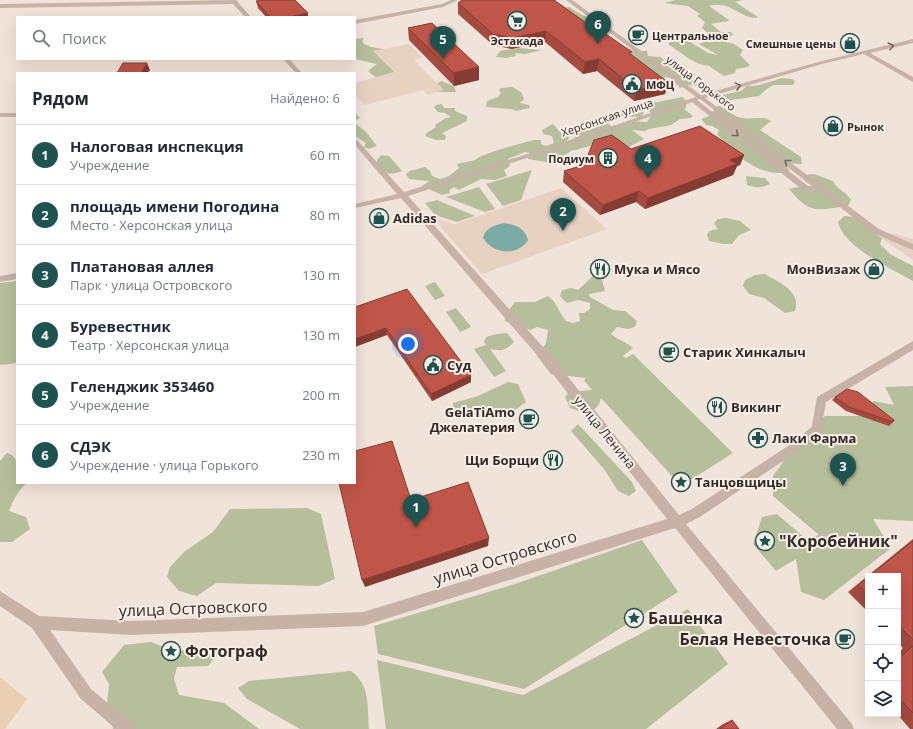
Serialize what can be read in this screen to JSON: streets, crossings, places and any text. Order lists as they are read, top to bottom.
{
  "streets": {
    "street": [
      "улица Горького",
      "Херсонская улица",
      "улица Ленина",
      "улица Островского"
    ]
  },
  "crossings": [
    ["улица Горького", "Херсонская улица"],
    ["Херсонская улица", "улица Ленина"],
    ["улица Ленина", "улица Островского"]
  ],
  "one_way": ["Херсонская улица"],
  "places": {
    "supermarket": ["Эстакада"],
    "cafe": [
      "Центральное",
      "Старик Хинкалыч",
      "GelaTiAmo Джелатерия",
      "Белая Невесточка"
    ],
    "shop": [
      "Смешные цены",
      "Рынок",
      "Adidas",
      "МонВизаж"
    ],
    "public building": ["МФЦ", "Суд"],
    "building": ["Подиум"],
    "restaurant": ["Мука и Мясо", "Викинг", "Щи Борщи"],
    "pharmacy": ["Лаки Фарма"],
    "place": [
      "Танцовщицы",
      "\"Коробейник\"",
      "Башенка",
      "Фотограф"
    ]
  },
  "page": {
    "pins": [
      "6",
      "5",
      "4",
      "2",
      "3",
      "1"
    ],
    "search": "Поиск",
    "heading": ["Рядом", "Найдено: 6"],
    "list": [
      {
        "mark": "1",
        "name": "Налоговая инспекция",
        "note": "Учреждение",
        "value": "60 m"
      },
      {
        "mark": "2",
        "name": "площадь имени Погодина",
        "note": "Место · Херсонская улица",
        "value": "80 m"
      },
      {
        "mark": "3",
        "name": "Платановая аллея",
        "note": "Парк · улица Островского",
        "value": "130 m"
      },
      {
        "mark": "4",
        "name": "Буревестник",
        "note": "Театр · Херсонская улица",
        "value": "130 m"
      },
      {
        "mark": "5",
        "name": "Геленджик 353460",
        "note": "Учреждение",
        "value": "200 m"
      },
      {
        "mark": "6",
        "name": "СДЭК",
        "note": "Учреждение · улица Горького",
        "value": "230 m"
      }
    ],
    "map_buttons": ["+", "−"]
  }
}
